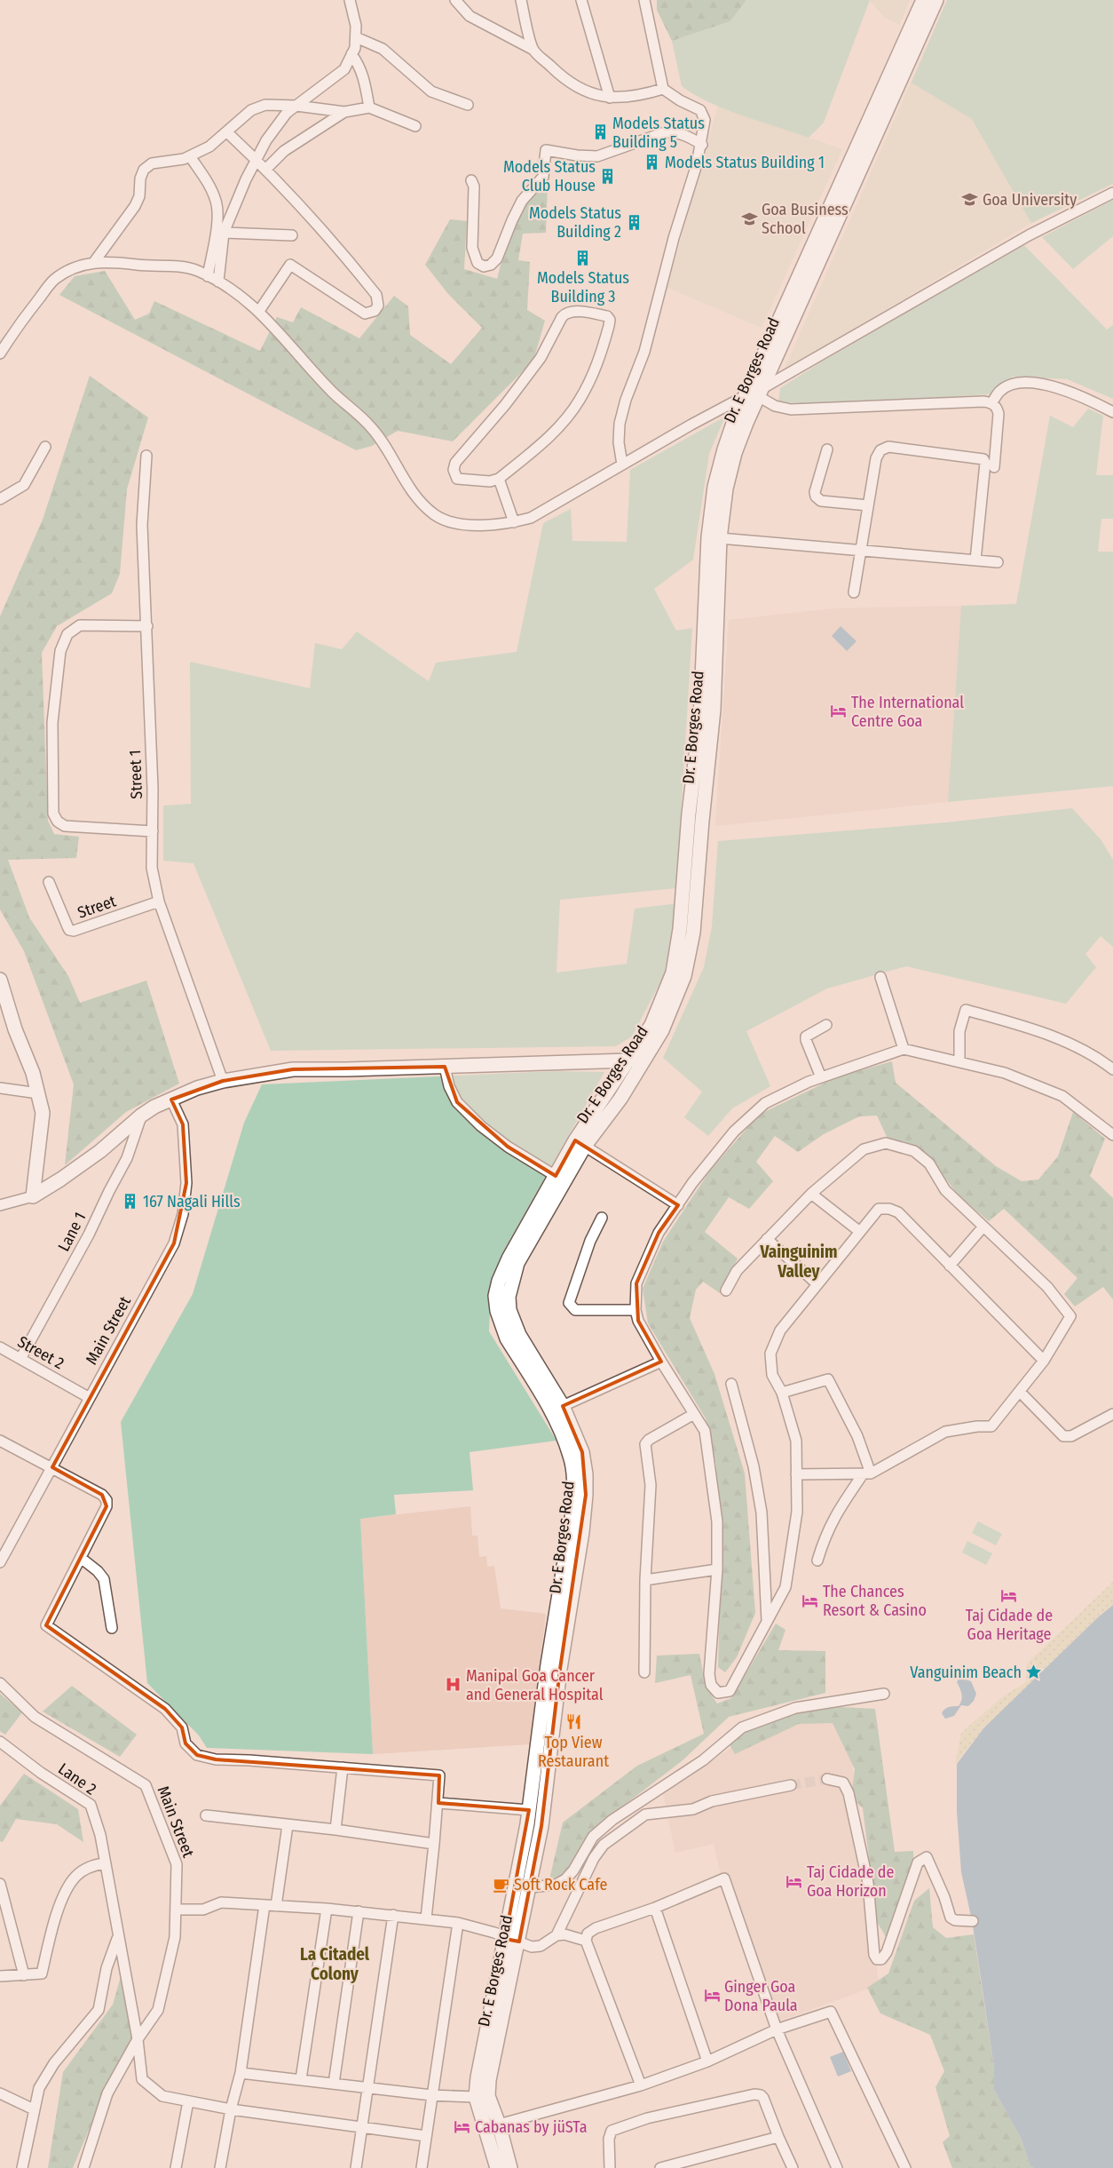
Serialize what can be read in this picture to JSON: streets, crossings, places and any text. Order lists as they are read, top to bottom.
{
  "streets": {
    "main road": ["Dr. E Borges Road"],
    "street": [
      "Street 1",
      "Street",
      "Lane 1",
      "Main Street",
      "Street 2",
      "Lane 2"
    ]
  },
  "crossings": [
    ["Street 1", "Street"],
    ["Lane 1", "Street 2"],
    ["Main Street", "Street 2"],
    ["Main Street", "Lane 2"]
  ],
  "districts": ["Vainguinim Valley", "La Citadel Colony"],
  "places": {
    "building": [
      "Models Status Building 5",
      "Models Status Building 1",
      "Models Status Club House",
      "Models Status Building 2",
      "Models Status Building 3",
      "167 Nagali Hills"
    ],
    "school or university": ["Goa University", "Goa Business School"],
    "hotel": [
      "The International Centre Goa",
      "Taj Cidade de Goa Heritage",
      "The Chances Resort & Casino",
      "Taj Cidade de Goa Horizon",
      "Ginger Goa Dona Paula",
      "Cabanas by jüSTa"
    ],
    "place": ["Vanguinim Beach"],
    "hospital": ["Manipal Goa Cancer and General Hospital"],
    "restaurant": ["Top View Restaurant"],
    "cafe": ["Soft Rock Cafe"]
  }
}
